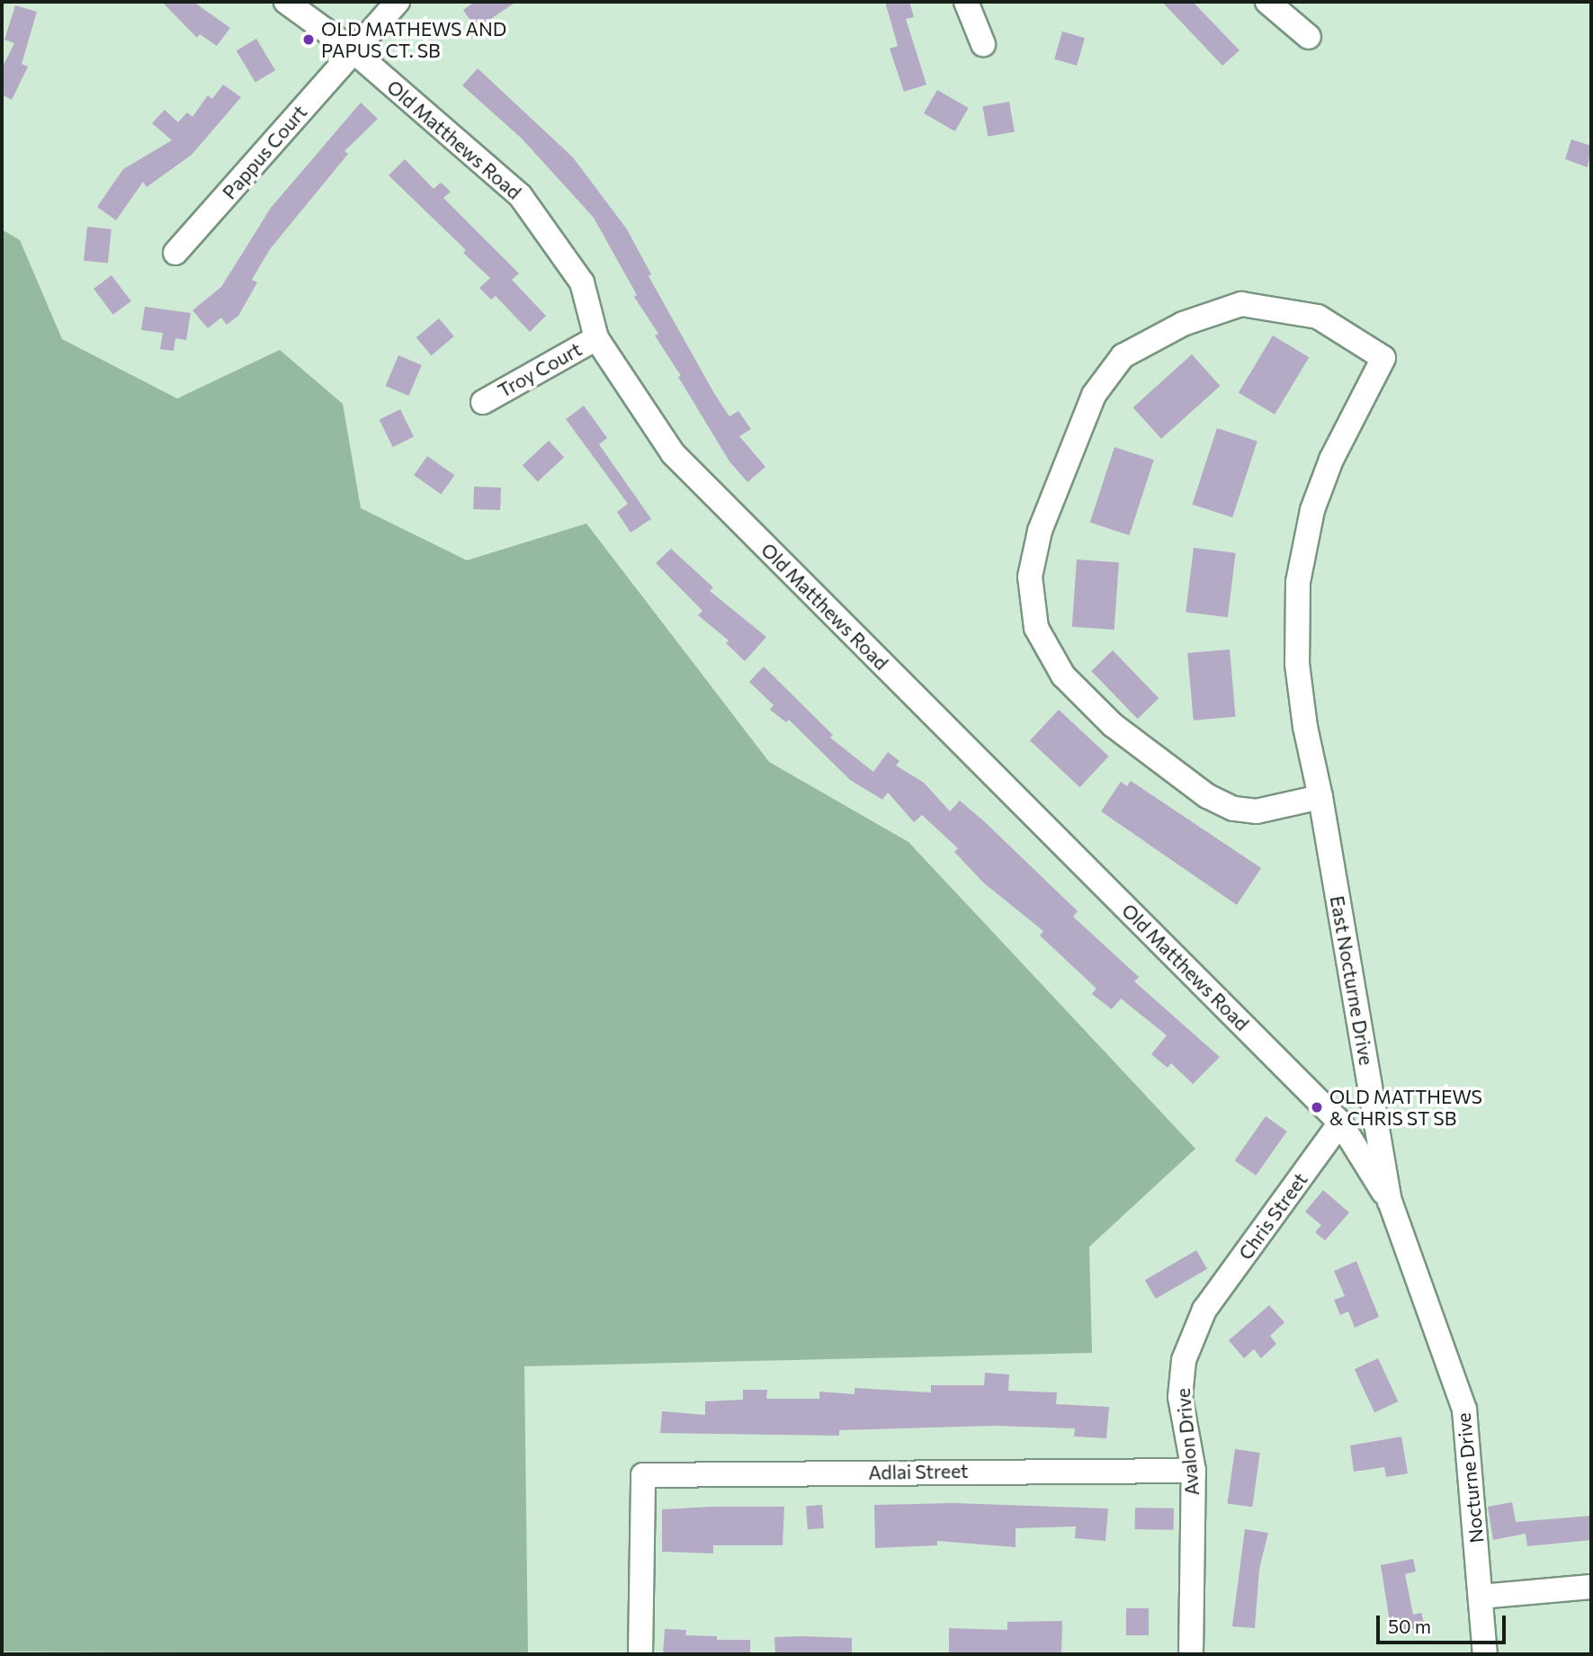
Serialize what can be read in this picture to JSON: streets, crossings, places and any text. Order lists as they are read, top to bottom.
{
  "streets": {
    "street": [
      "Old Matthews Road",
      "Pappus Court",
      "Troy Court",
      "East Nocturne Drive",
      "Chris Street",
      "Avalon Drive",
      "Adlai Street",
      "Nocturne Drive"
    ]
  },
  "crossings": [
    ["Old Matthews Road", "Pappus Court"],
    ["Old Matthews Road", "Troy Court"],
    ["Old Matthews Road", "East Nocturne Drive"],
    ["Old Matthews Road", "Chris Street"],
    ["Old Matthews Road", "Nocturne Drive"],
    ["East Nocturne Drive", "Nocturne Drive"],
    ["Chris Street", "Avalon Drive"],
    ["Avalon Drive", "Adlai Street"]
  ],
  "places": ["OLD MATHEWS AND PAPUS CT. SB", "OLD MATTHEWS & CHRIS ST SB"],
  "scale_bar": "50 m"
}
